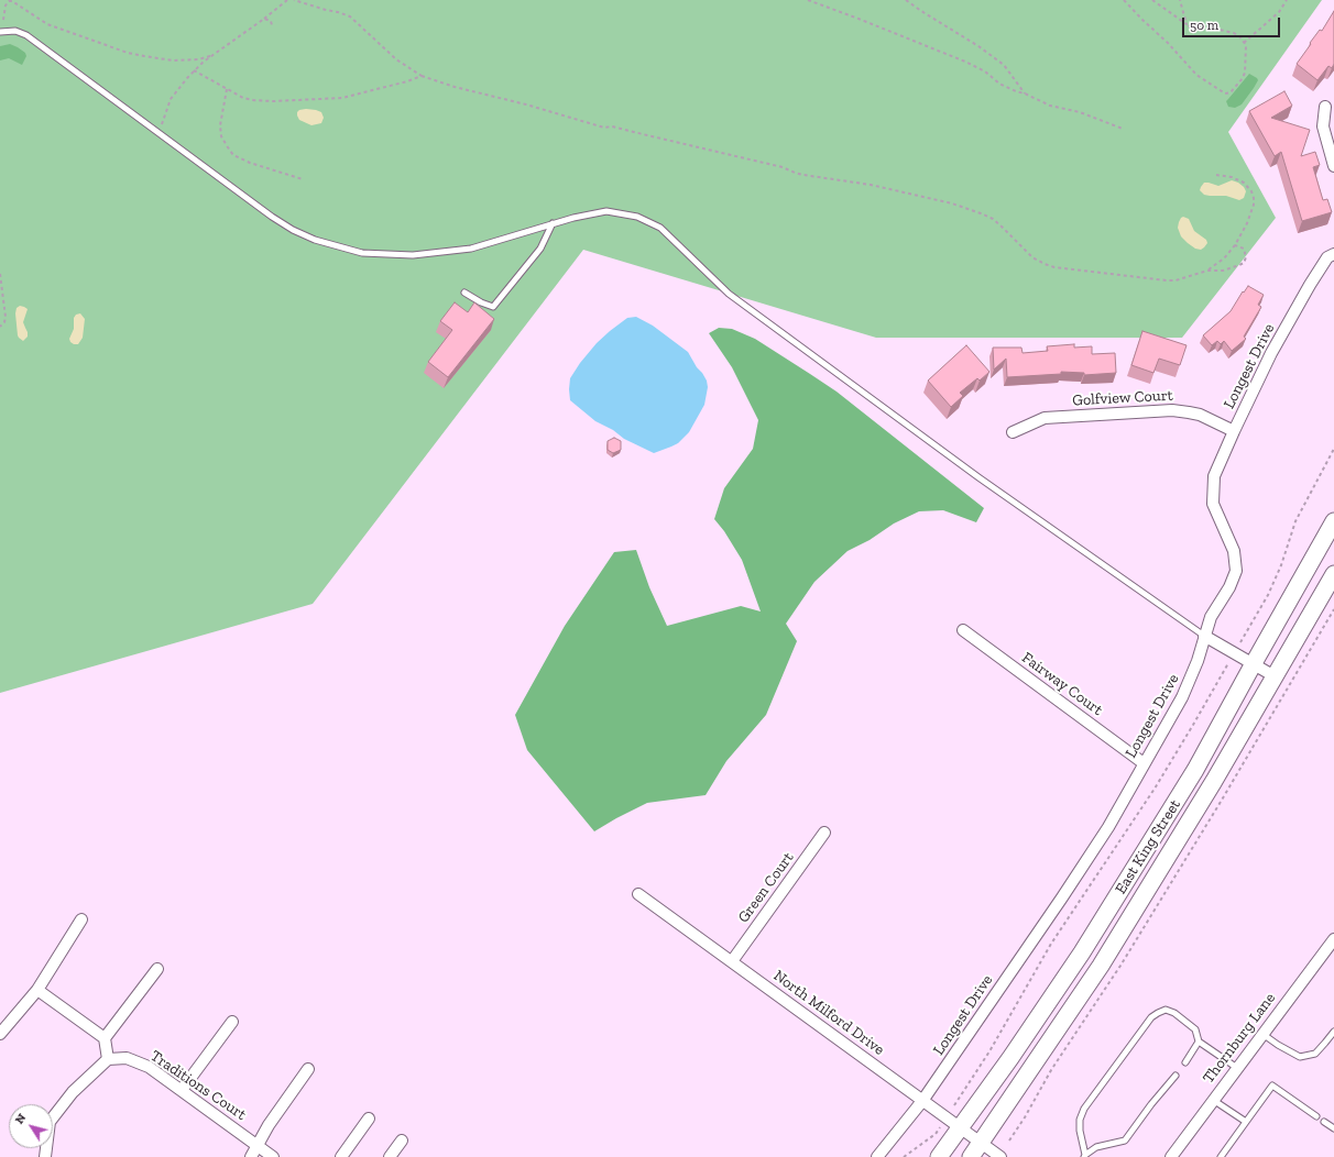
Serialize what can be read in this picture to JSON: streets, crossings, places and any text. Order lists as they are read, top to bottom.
{
  "streets": {
    "main road": ["East King Street"],
    "street": [
      "Longest Drive",
      "Golfview Court",
      "Fairway Court",
      "Green Court",
      "North Milford Drive",
      "Thornburg Lane",
      "Traditions Court"
    ]
  },
  "crossings": [
    ["Longest Drive", "Golfview Court"],
    ["Longest Drive", "Fairway Court"],
    ["Longest Drive", "North Milford Drive"],
    ["East King Street", "North Milford Drive"],
    ["Green Court", "North Milford Drive"]
  ],
  "scale_bar": "50 m",
  "north": "top left"
}
